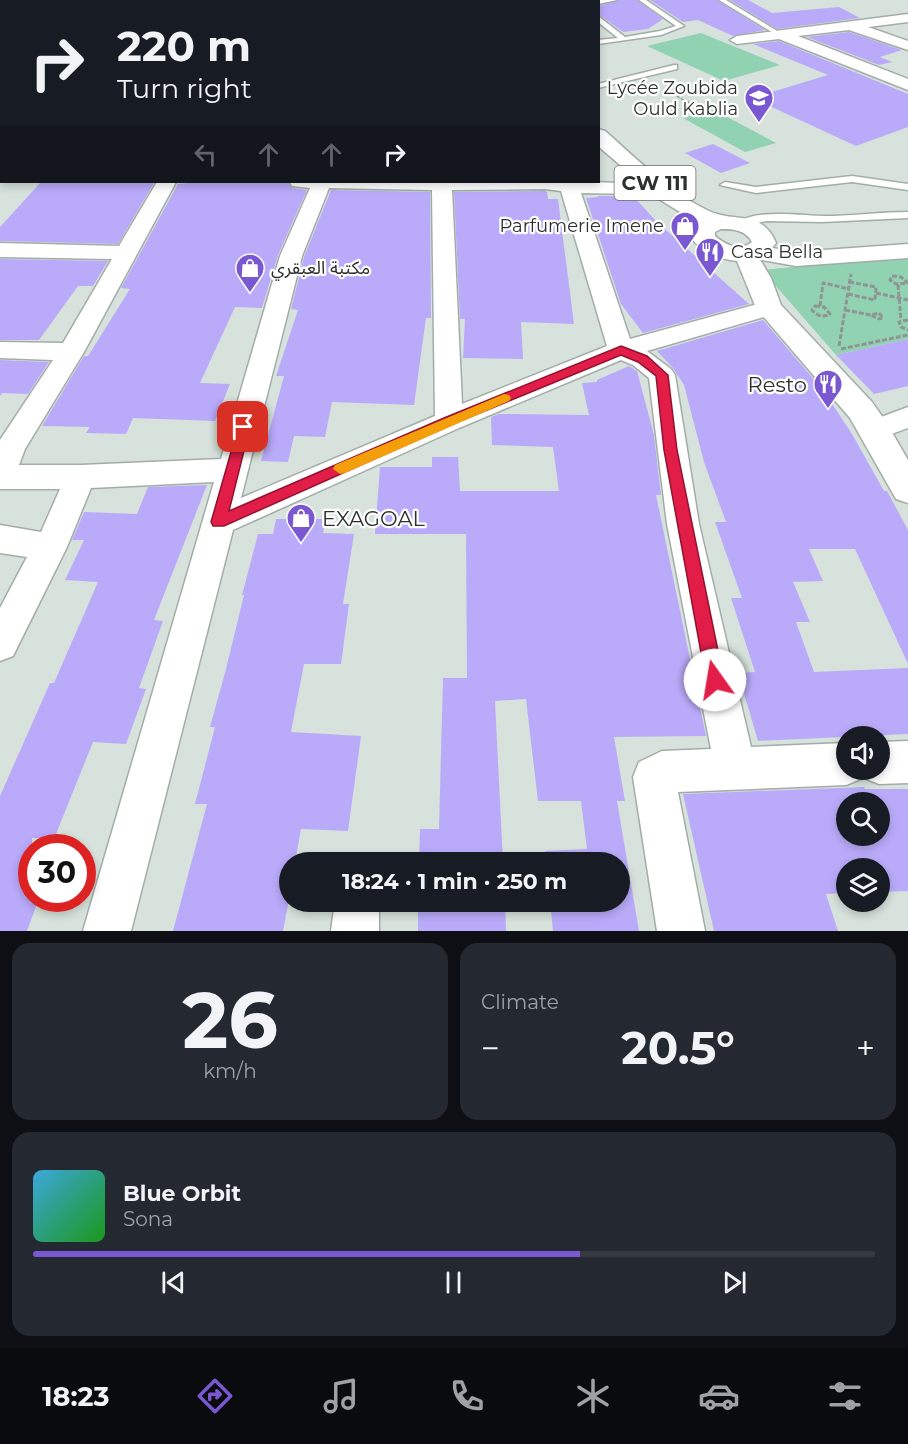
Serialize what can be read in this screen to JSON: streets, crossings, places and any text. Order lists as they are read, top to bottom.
{
  "streets": {
    "main road": ["CW 111"]
  },
  "places": {
    "school or university": ["Lycée Zoubida Ould Kablia"],
    "shop": ["Parfumerie Imene", "مكتبة العبقري", "EXAGOAL"],
    "restaurant": ["Casa Bella", "Resto"]
  },
  "page": {
    "turn": ["220 m", "Turn right"],
    "limit": "30",
    "trip": "18:24 · 1 min · 250 m",
    "tile": [
      ["26", "km/h"],
      "Climate"
    ],
    "heat": ["−", "20.5°", "+"],
    "song": ["Blue Orbit", "Sona"],
    "tabs": "18:23"
  }
}
